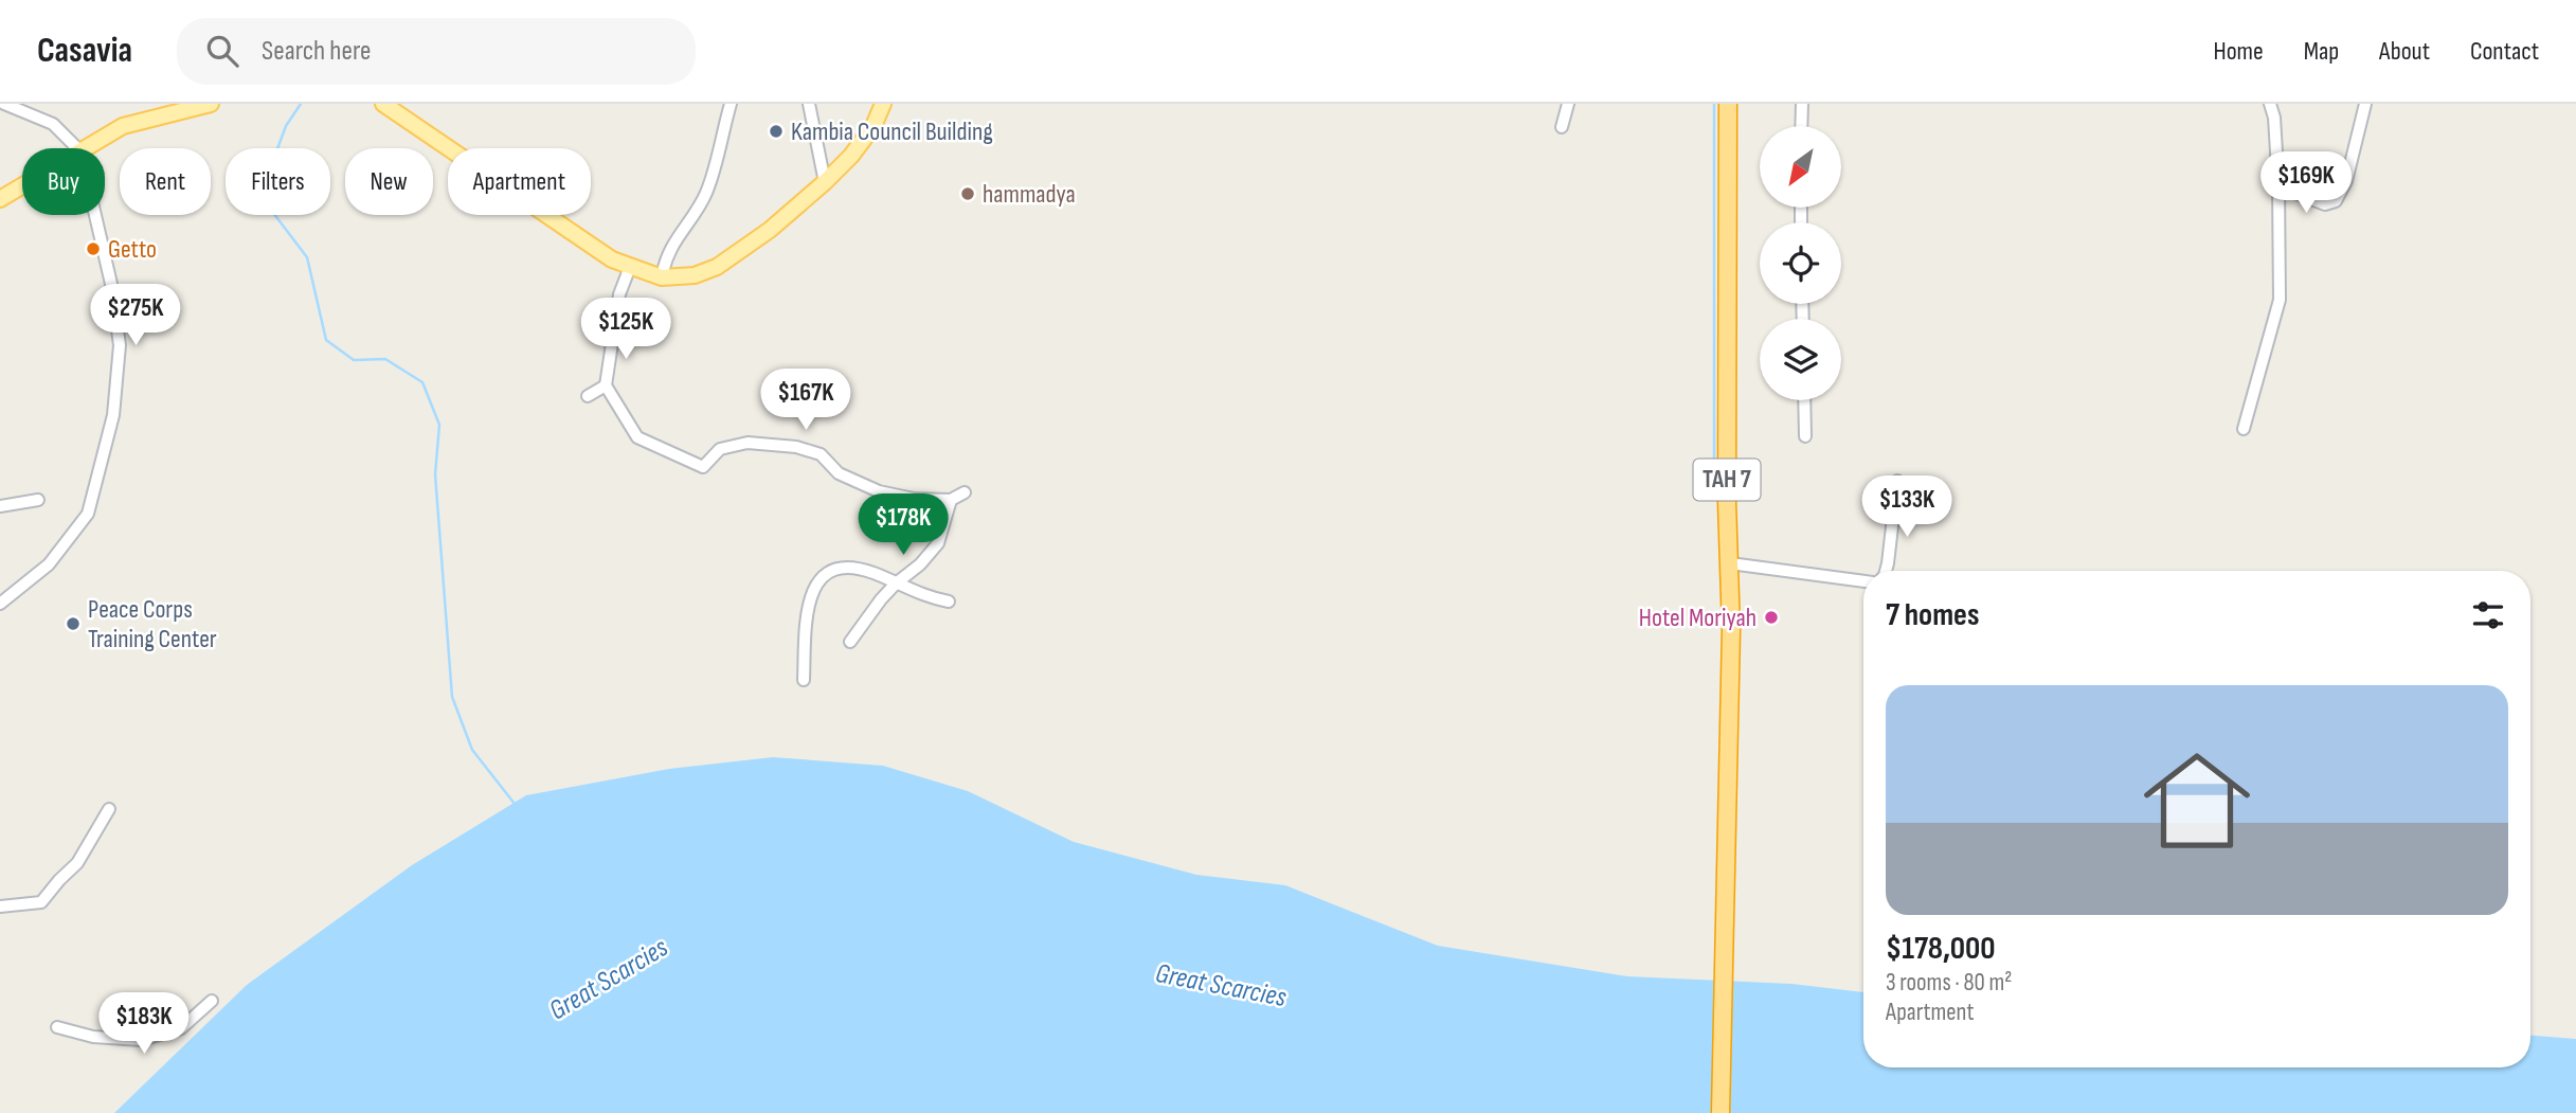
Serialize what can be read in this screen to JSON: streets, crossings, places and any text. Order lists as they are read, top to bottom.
{
  "streets": {
    "highway": ["TAH 7"]
  },
  "water": ["Great Scarcies"],
  "places": [
    "Kambia Council Building",
    "hammadya",
    "Getto",
    "Hotel Moriyah",
    "Peace Corps Training Center"
  ],
  "north": "bottom left",
  "page": {
    "header": "Casavia",
    "search": "Search here",
    "nav": [
      "Home",
      "Map",
      "About",
      "Contact"
    ],
    "chip": [
      "Buy",
      "Rent",
      "Filters",
      "New",
      "Apartment"
    ],
    "price": [
      "$169K",
      "$275K",
      "$125K",
      "$167K",
      "$133K",
      "$178K",
      "$183K"
    ],
    "heading": "7 homes",
    "list": [
      {
        "name": "$178,000",
        "note": "3 rooms · 80 m² · Apartment"
      }
    ]
  }
}
